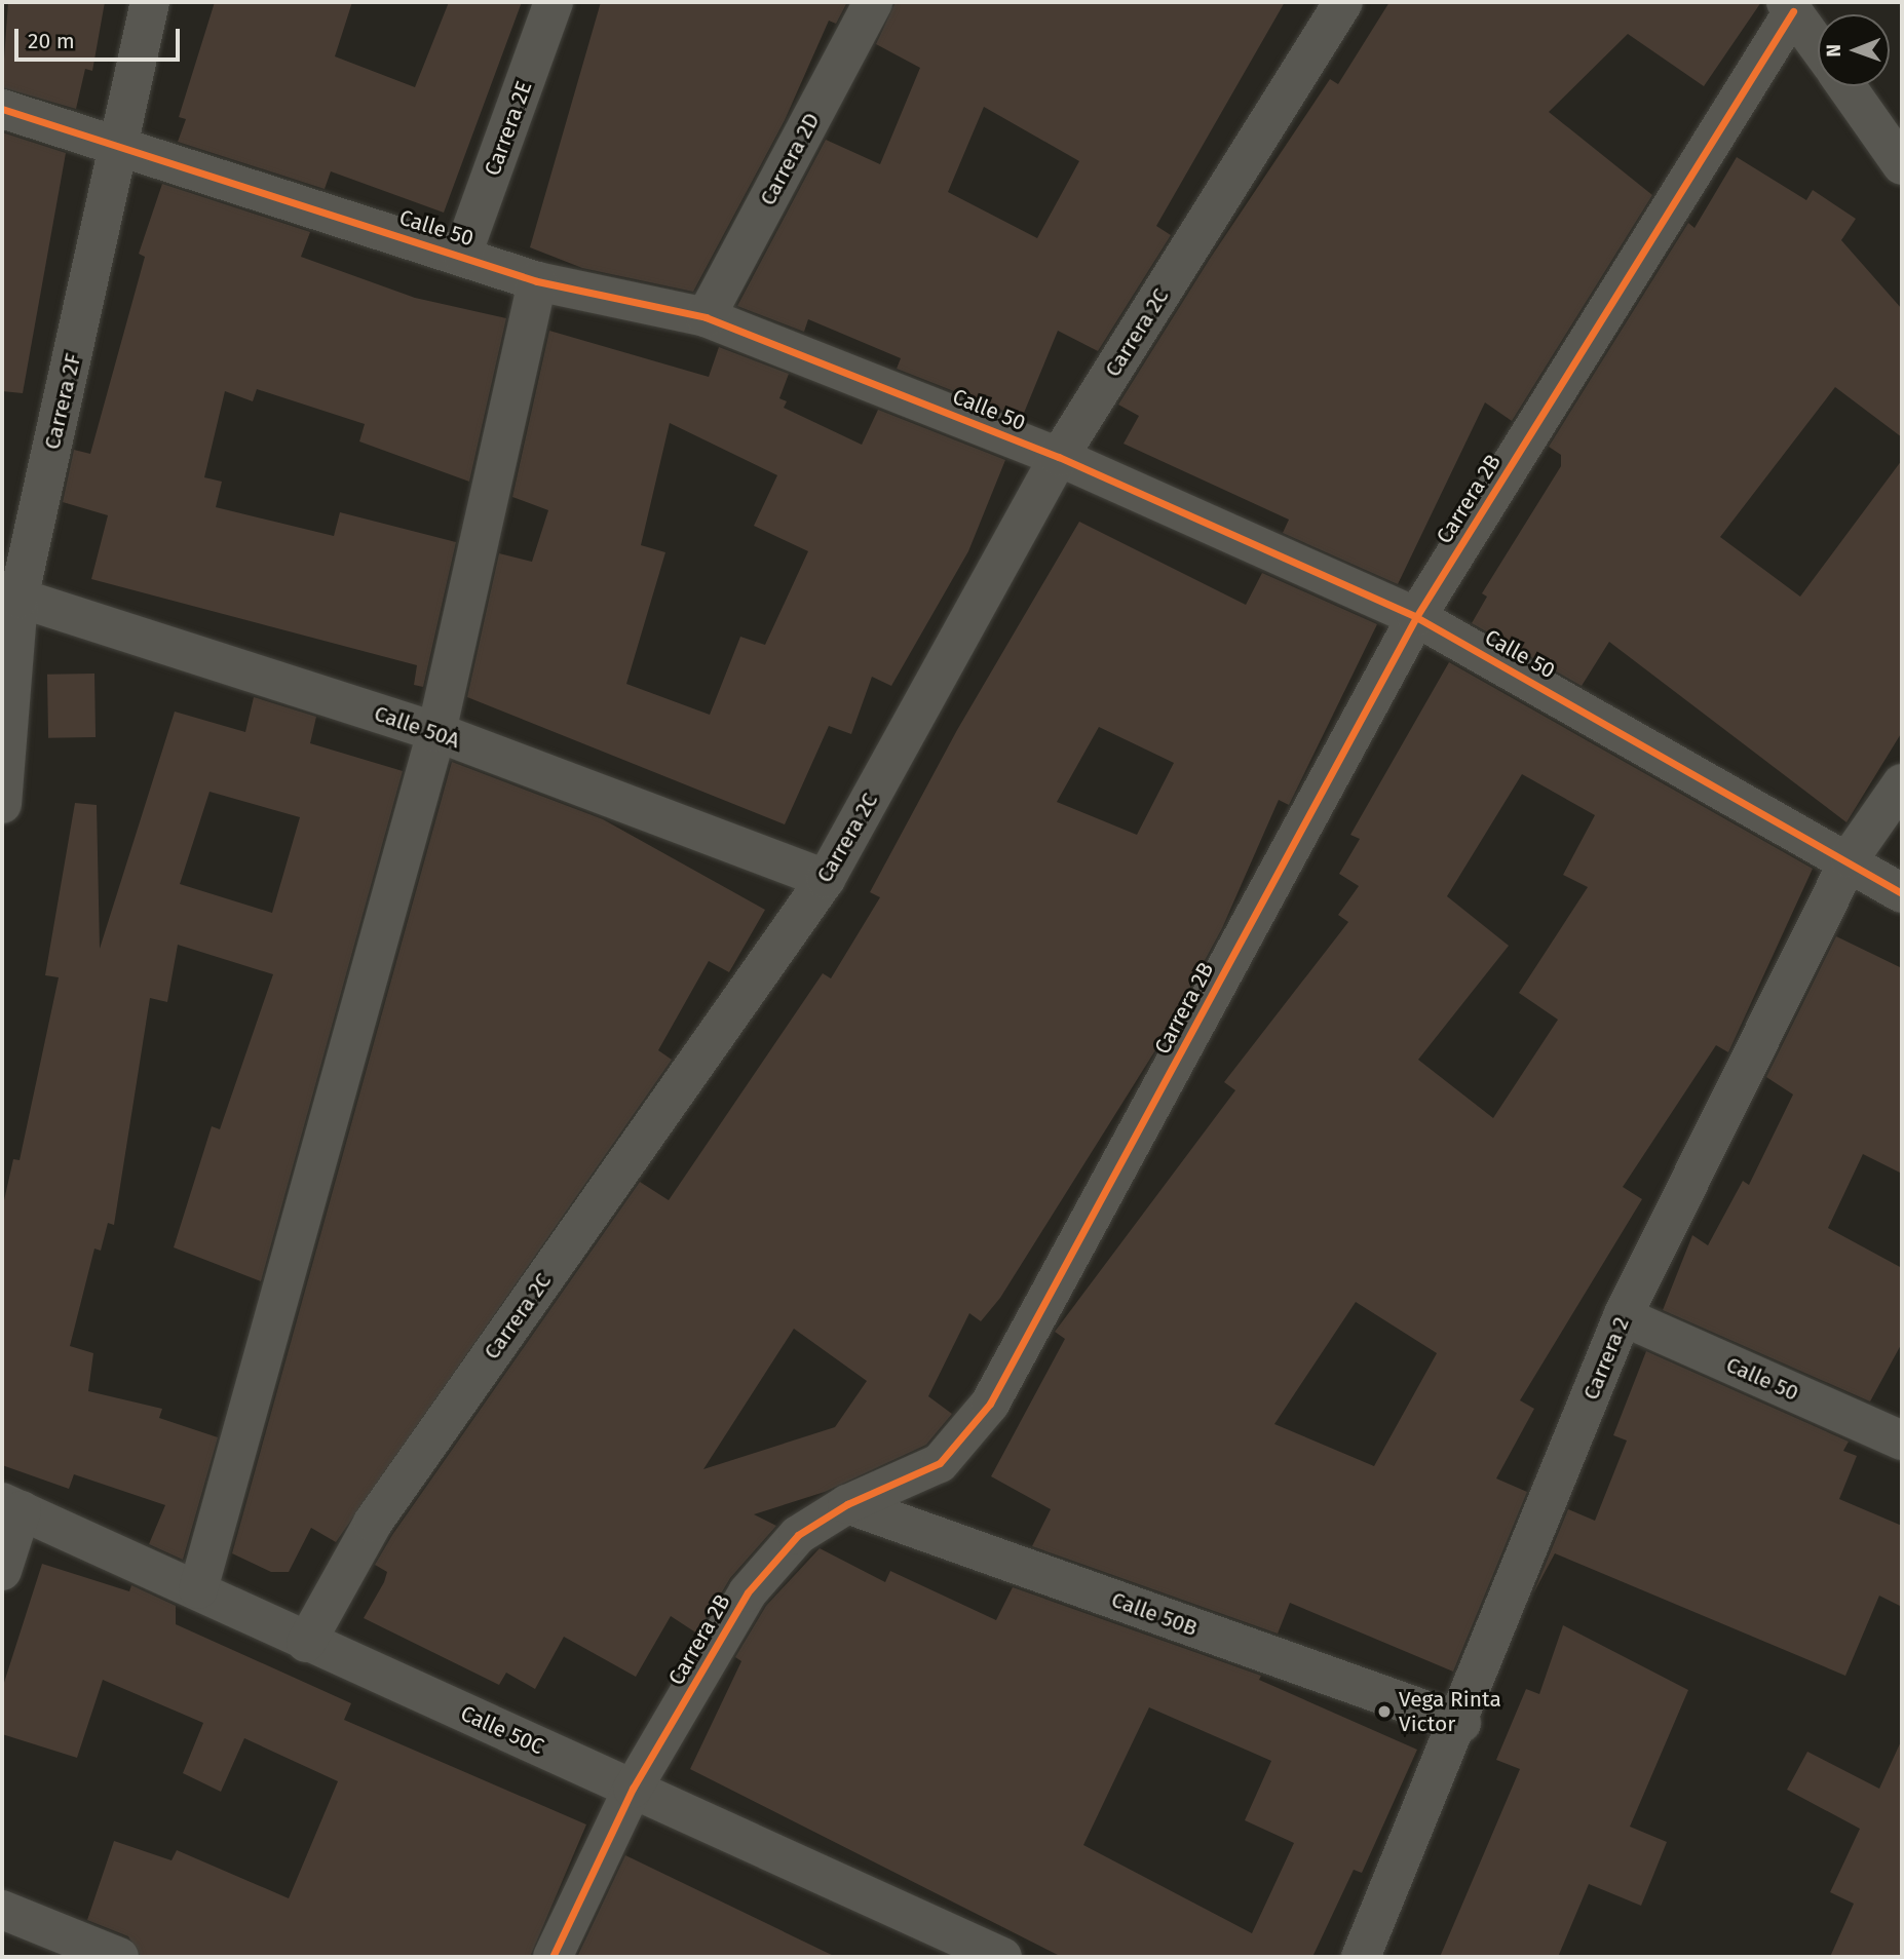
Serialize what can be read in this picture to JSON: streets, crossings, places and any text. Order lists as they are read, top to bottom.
{
  "streets": {
    "street": [
      "Carrera 2E",
      "Carrera 2D",
      "Calle 50",
      "Carrera 2C",
      "Carrera 2F",
      "Carrera 2B",
      "Calle 50A",
      "Carrera 2",
      "Calle 50B",
      "Calle 50C"
    ]
  },
  "crossings": [
    ["Carrera 2E", "Calle 50"],
    ["Carrera 2D", "Calle 50"],
    ["Calle 50", "Carrera 2C"],
    ["Calle 50", "Carrera 2F"],
    ["Calle 50", "Carrera 2B"],
    ["Calle 50", "Carrera 2"],
    ["Carrera 2C", "Calle 50A"],
    ["Carrera 2C", "Calle 50C"],
    ["Carrera 2F", "Calle 50A"],
    ["Carrera 2B", "Calle 50B"],
    ["Carrera 2B", "Calle 50C"],
    ["Carrera 2", "Calle 50B"]
  ],
  "places": ["Vega Rinta Victor"],
  "scale_bar": "20 m",
  "north": "left"
}
